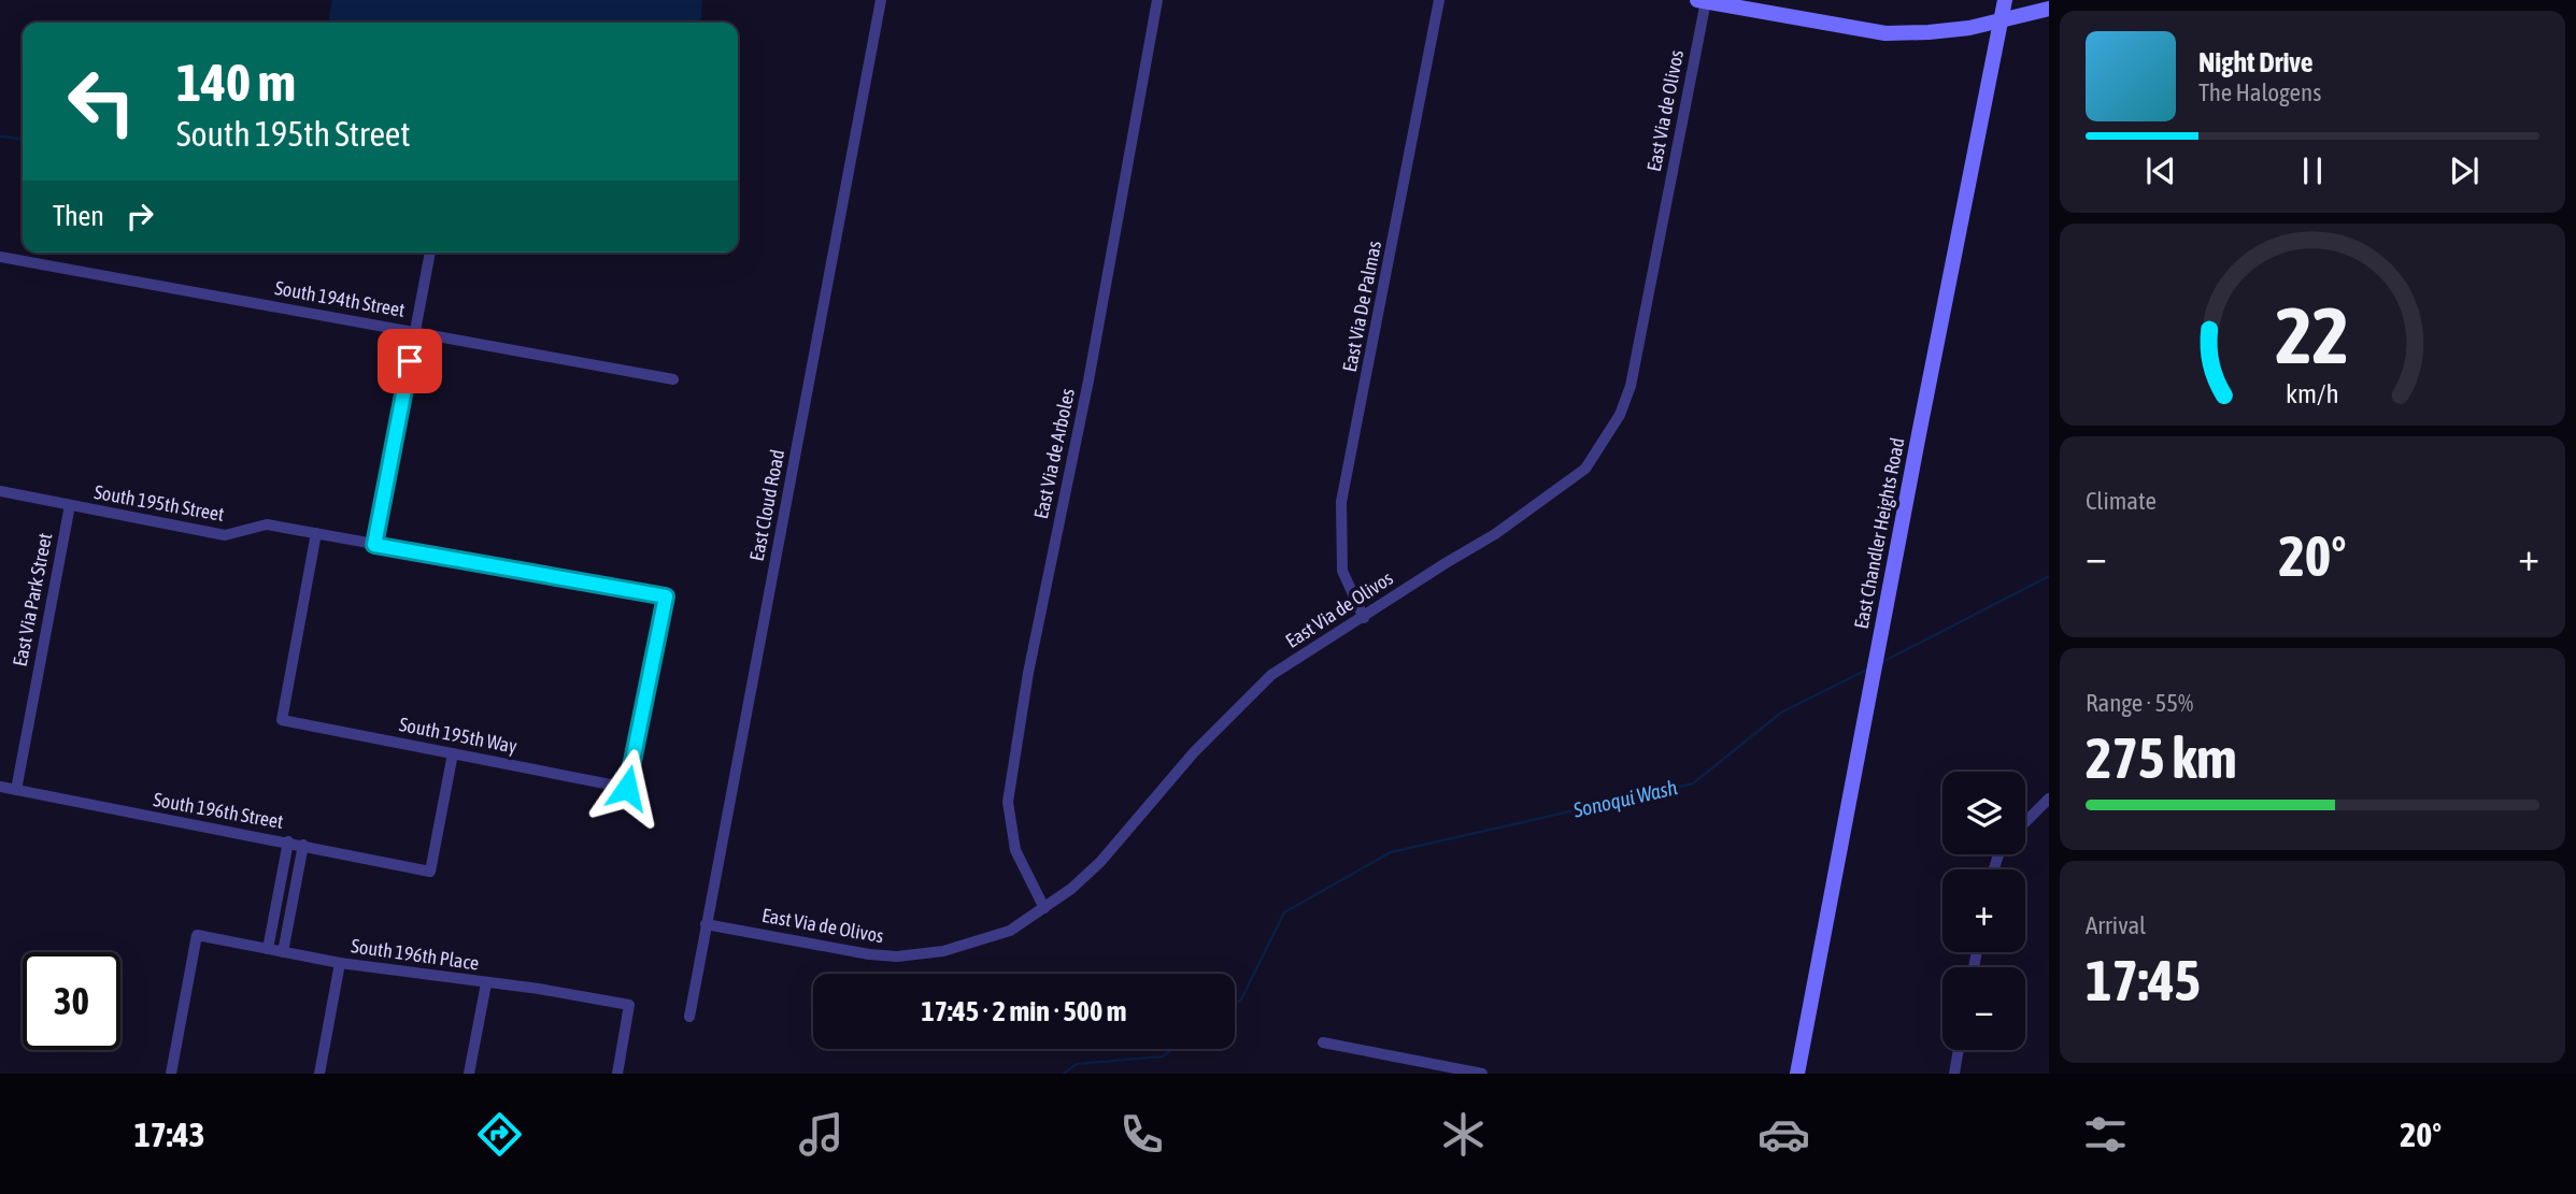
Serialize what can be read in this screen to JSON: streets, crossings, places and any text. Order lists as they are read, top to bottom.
{
  "streets": {
    "main road": ["East Chandler Heights Road"],
    "street": [
      "East Via de Olivos",
      "South 194th Street",
      "East Via De Palmas",
      "East Via de Arboles",
      "South 195th Street",
      "East Cloud Road",
      "East Via Park Street",
      "South 195th Way",
      "South 196th Street",
      "South 196th Place"
    ]
  },
  "crossings": [
    ["East Via de Olivos", "East Via De Palmas"],
    ["East Via de Olivos", "East Via de Arboles"],
    ["East Via de Olivos", "East Cloud Road"],
    ["South 195th Street", "East Via Park Street"],
    ["South 195th Street", "South 195th Way"],
    ["East Via Park Street", "South 196th Street"],
    ["South 195th Way", "South 196th Street"]
  ],
  "water": ["Sonoqui Wash"],
  "page": {
    "turn": ["140 m", "South 195th Street"],
    "song": ["Night Drive", "The Halogens"],
    "then": "Then",
    "tile": [
      "Climate",
      ["Range · 55%", "275 km"],
      ["Arrival", "17:45"]
    ],
    "heat": ["−", "20°", "+"],
    "map_buttons": ["+", "−"],
    "limit": "30",
    "trip": "17:45 · 2 min · 500 m",
    "tabs": ["17:43", "20°"],
    "gauge": ["22", "km/h"]
  }
}
